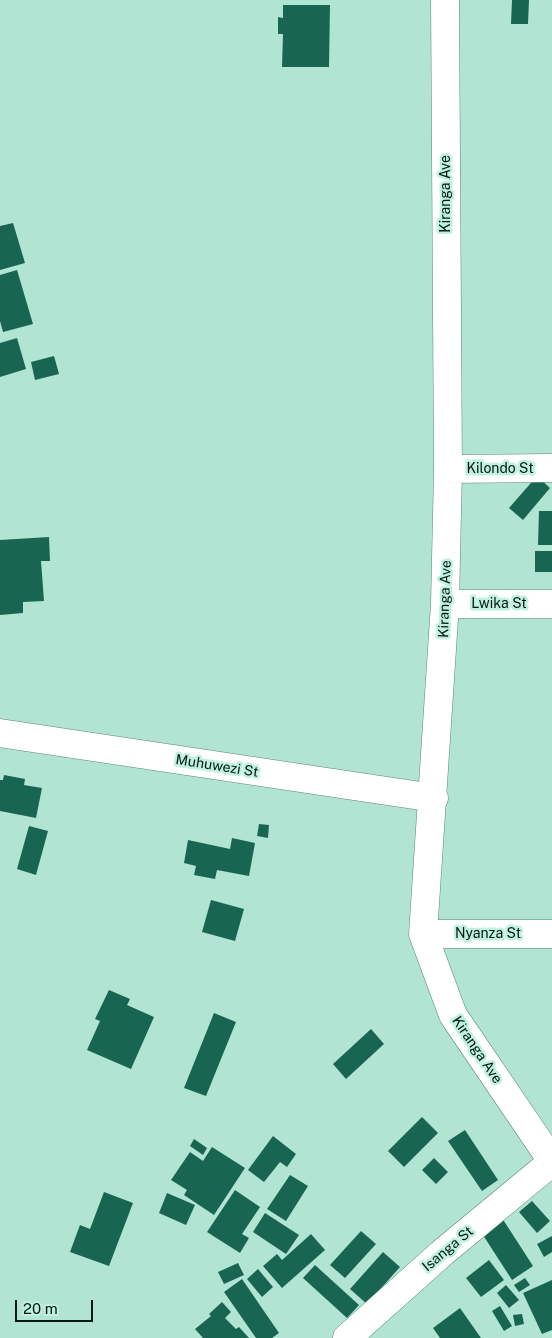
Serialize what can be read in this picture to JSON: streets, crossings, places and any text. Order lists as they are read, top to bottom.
{
  "streets": {
    "street": [
      "Kiranga Ave",
      "Kilondo St",
      "Lwika St",
      "Muhuwezi St",
      "Nyanza St",
      "Isanga St"
    ]
  },
  "crossings": [
    ["Kiranga Ave", "Kilondo St"],
    ["Kiranga Ave", "Lwika St"],
    ["Kiranga Ave", "Muhuwezi St"],
    ["Kiranga Ave", "Nyanza St"],
    ["Kiranga Ave", "Isanga St"]
  ],
  "scale_bar": "20 m"
}
